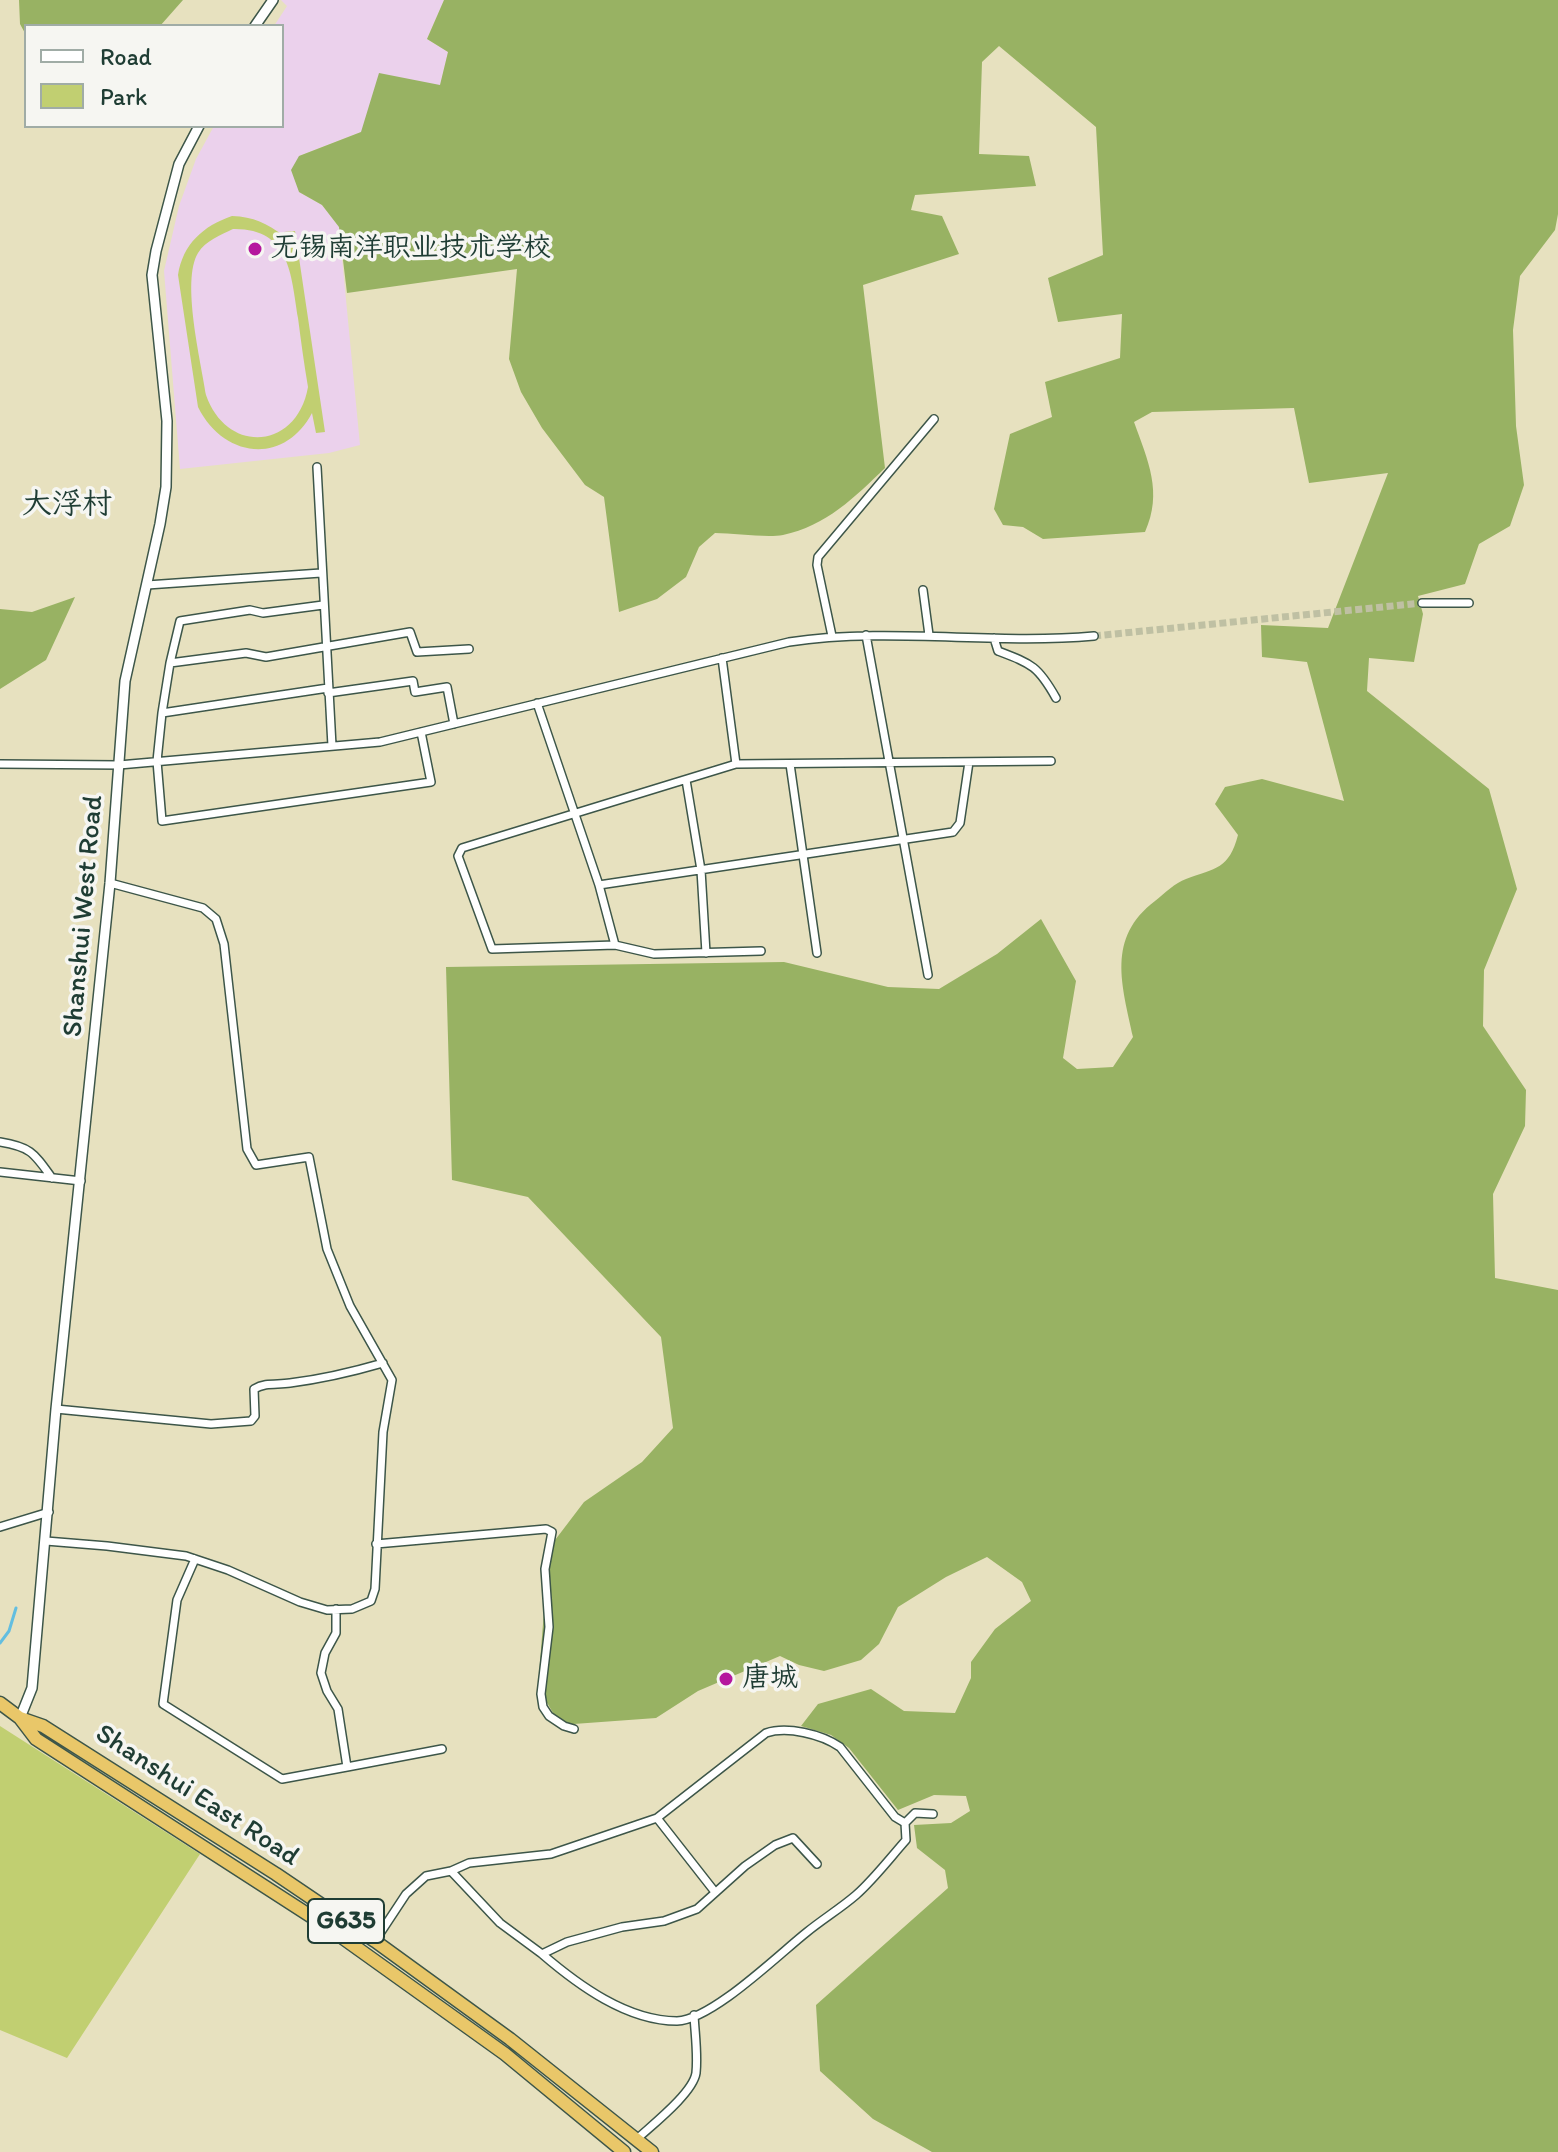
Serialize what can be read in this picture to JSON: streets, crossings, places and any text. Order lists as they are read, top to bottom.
{
  "streets": {
    "highway": ["Shanshui East Road", "G635"],
    "street": ["Shanshui West Road"]
  },
  "crossings": [
    ["Shanshui West Road", "Shanshui East Road"]
  ],
  "districts": ["大浮村"],
  "places": ["无锡南洋职业技术学校", "唐城"],
  "legend": ["Road", "Park"]
}
